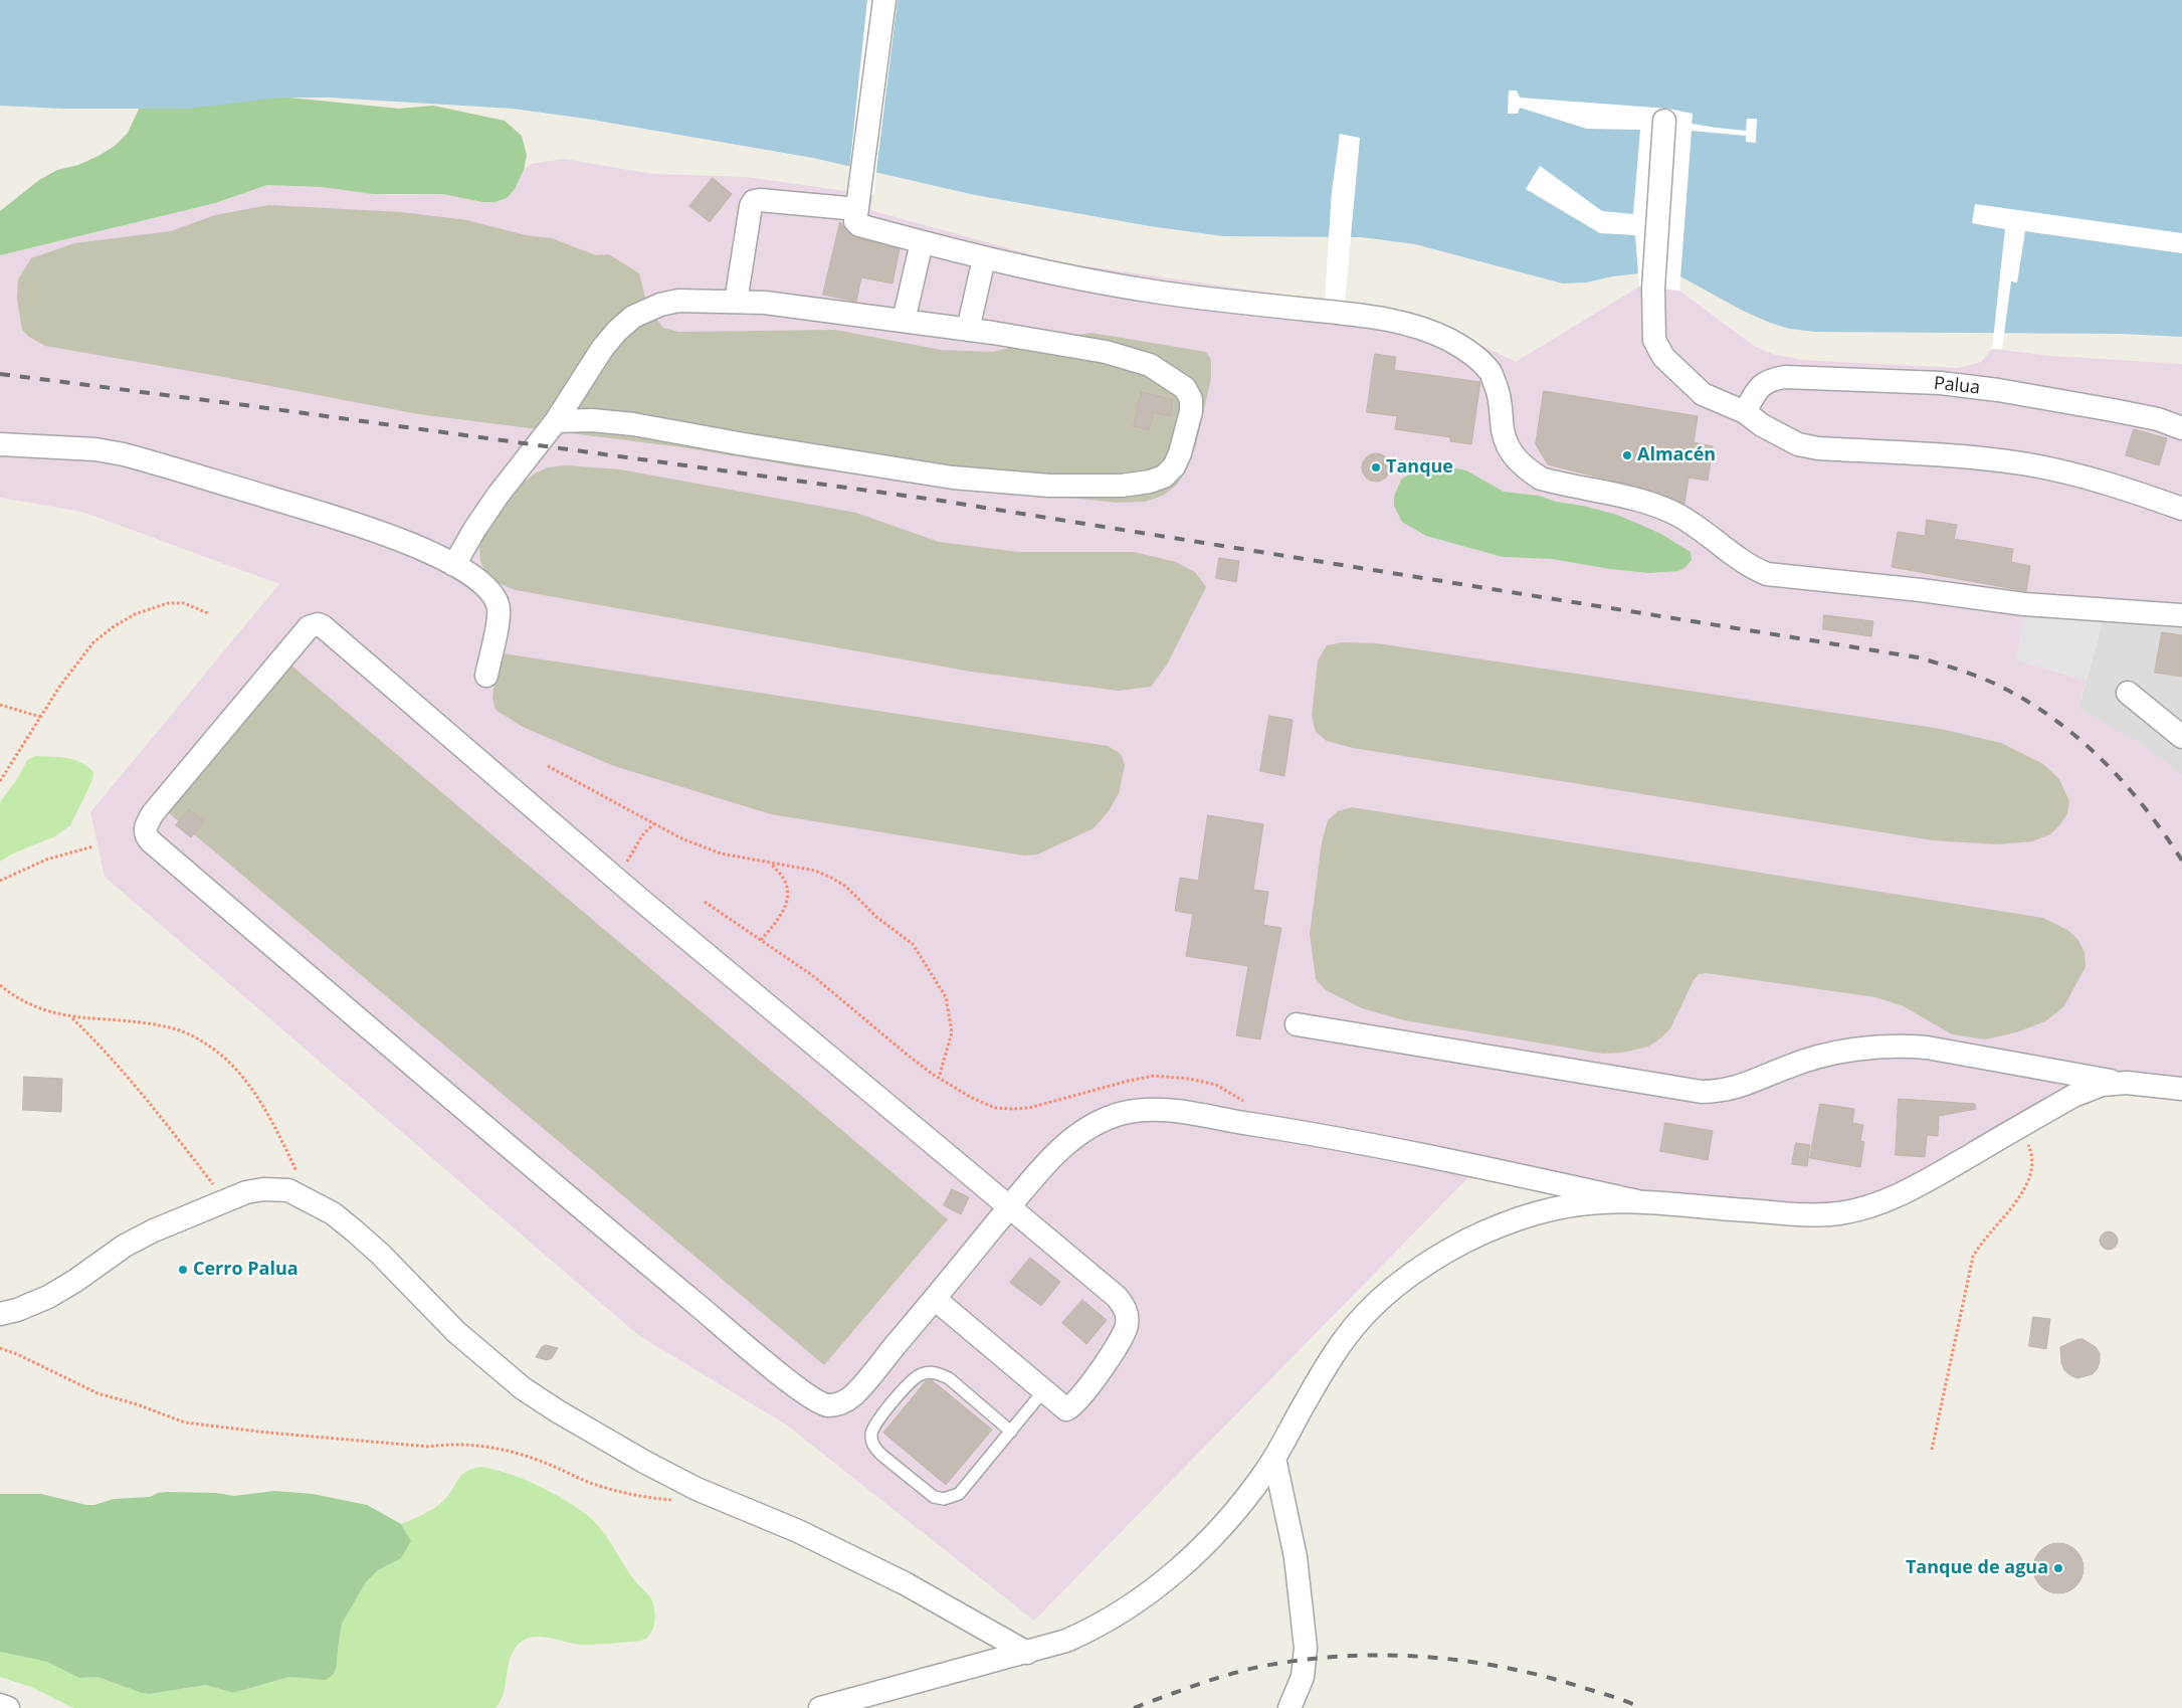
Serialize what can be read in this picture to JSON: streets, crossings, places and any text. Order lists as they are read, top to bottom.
{
  "streets": {
    "street": ["Palua"]
  },
  "places": [
    "Almacén",
    "Tanque",
    "Cerro Palua",
    "Tanque de agua"
  ]
}
